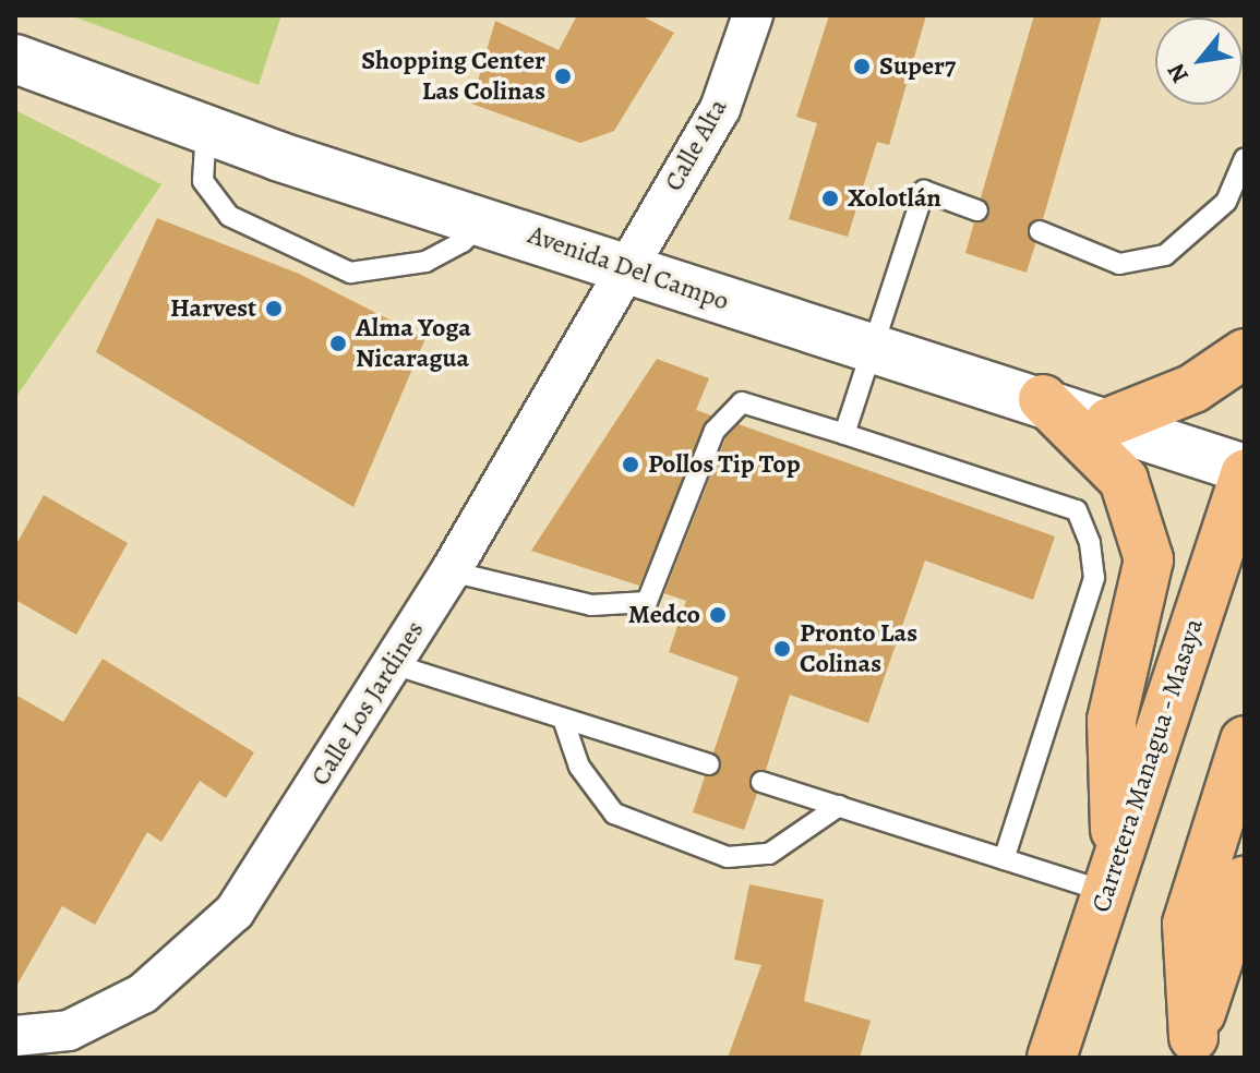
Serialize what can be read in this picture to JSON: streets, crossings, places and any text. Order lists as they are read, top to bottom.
{
  "streets": {
    "highway": ["Carretera Managua - Masaya"],
    "street": ["Calle Alta", "Avenida Del Campo", "Calle Los Jardines"]
  },
  "crossings": [
    ["Calle Alta", "Avenida Del Campo"],
    ["Calle Alta", "Calle Los Jardines"],
    ["Avenida Del Campo", "Calle Los Jardines"],
    ["Avenida Del Campo", "Carretera Managua - Masaya"]
  ],
  "places": [
    "Super7",
    "Shopping Center Las Colinas",
    "Xolotlán",
    "Harvest",
    "Alma Yoga Nicaragua",
    "Pollos Tip Top",
    "Medco",
    "Pronto Las Colinas"
  ],
  "north": "bottom left"
}
